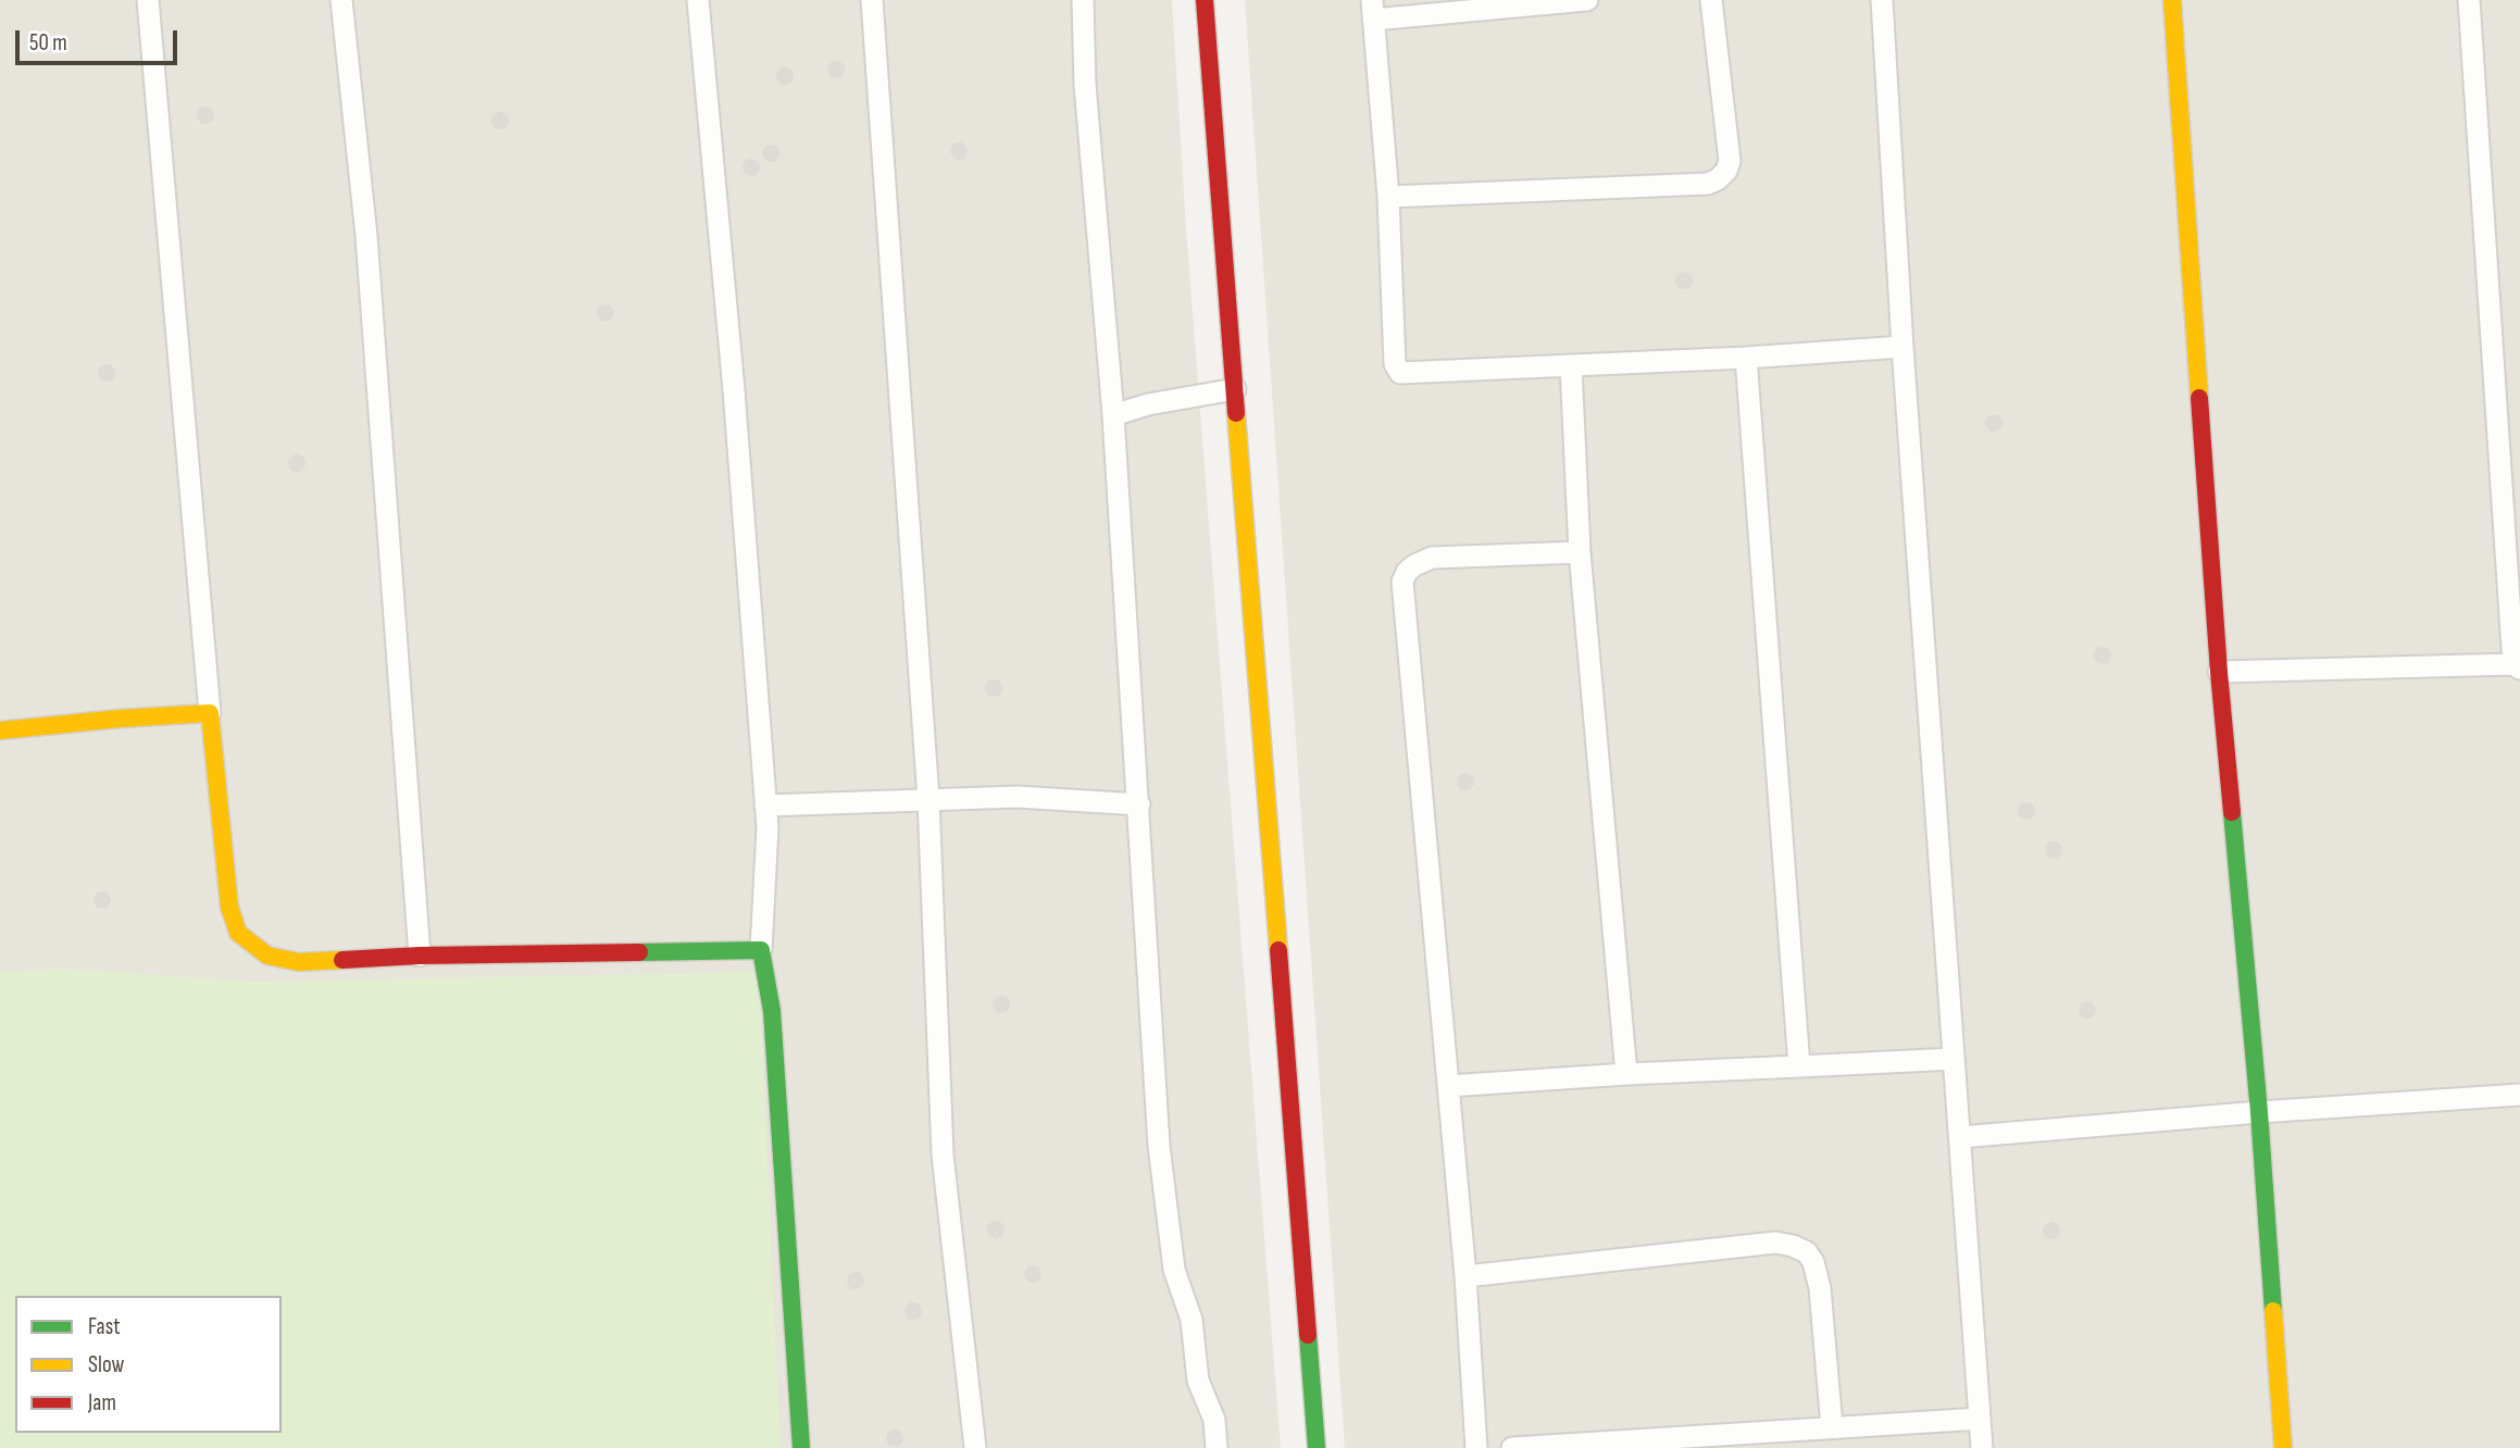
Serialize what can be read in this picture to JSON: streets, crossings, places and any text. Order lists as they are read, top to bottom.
{
  "legend": ["Fast", "Slow", "Jam"],
  "scale_bar": "50 m"
}
